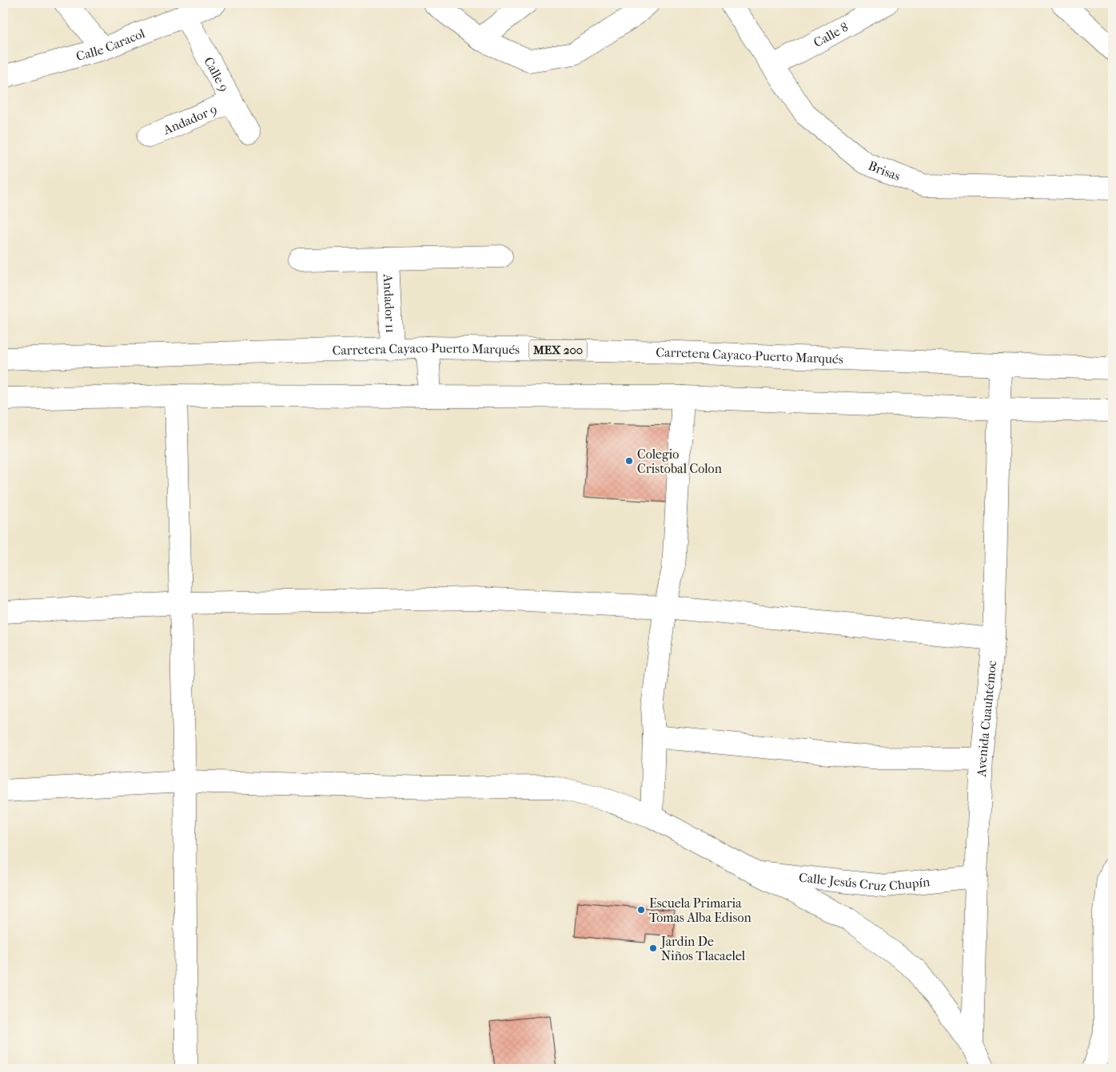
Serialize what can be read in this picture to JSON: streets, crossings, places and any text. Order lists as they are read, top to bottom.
{
  "streets": {
    "main road": [
      "Calle 8",
      "Calle Caracol",
      "Calle 9",
      "Andador 9",
      "Brisas",
      "Andador 11",
      "Carretera Cayaco-Puerto Marqués",
      "MEX 200",
      "Avenida Cuauhtémoc",
      "Calle Jesús Cruz Chupín"
    ]
  },
  "crossings": [
    ["Calle 8", "Brisas"],
    ["Calle Caracol", "Calle 9"],
    ["Calle 9", "Andador 9"],
    ["Andador 11", "Carretera Cayaco-Puerto Marqués"],
    ["Carretera Cayaco-Puerto Marqués", "Avenida Cuauhtémoc"],
    ["Avenida Cuauhtémoc", "Calle Jesús Cruz Chupín"]
  ],
  "places": ["Colegio Cristobal Colon", "Escuela Primaria Tomas Alba Edison", "Jardin De Niños Tlacaelel"]
}
